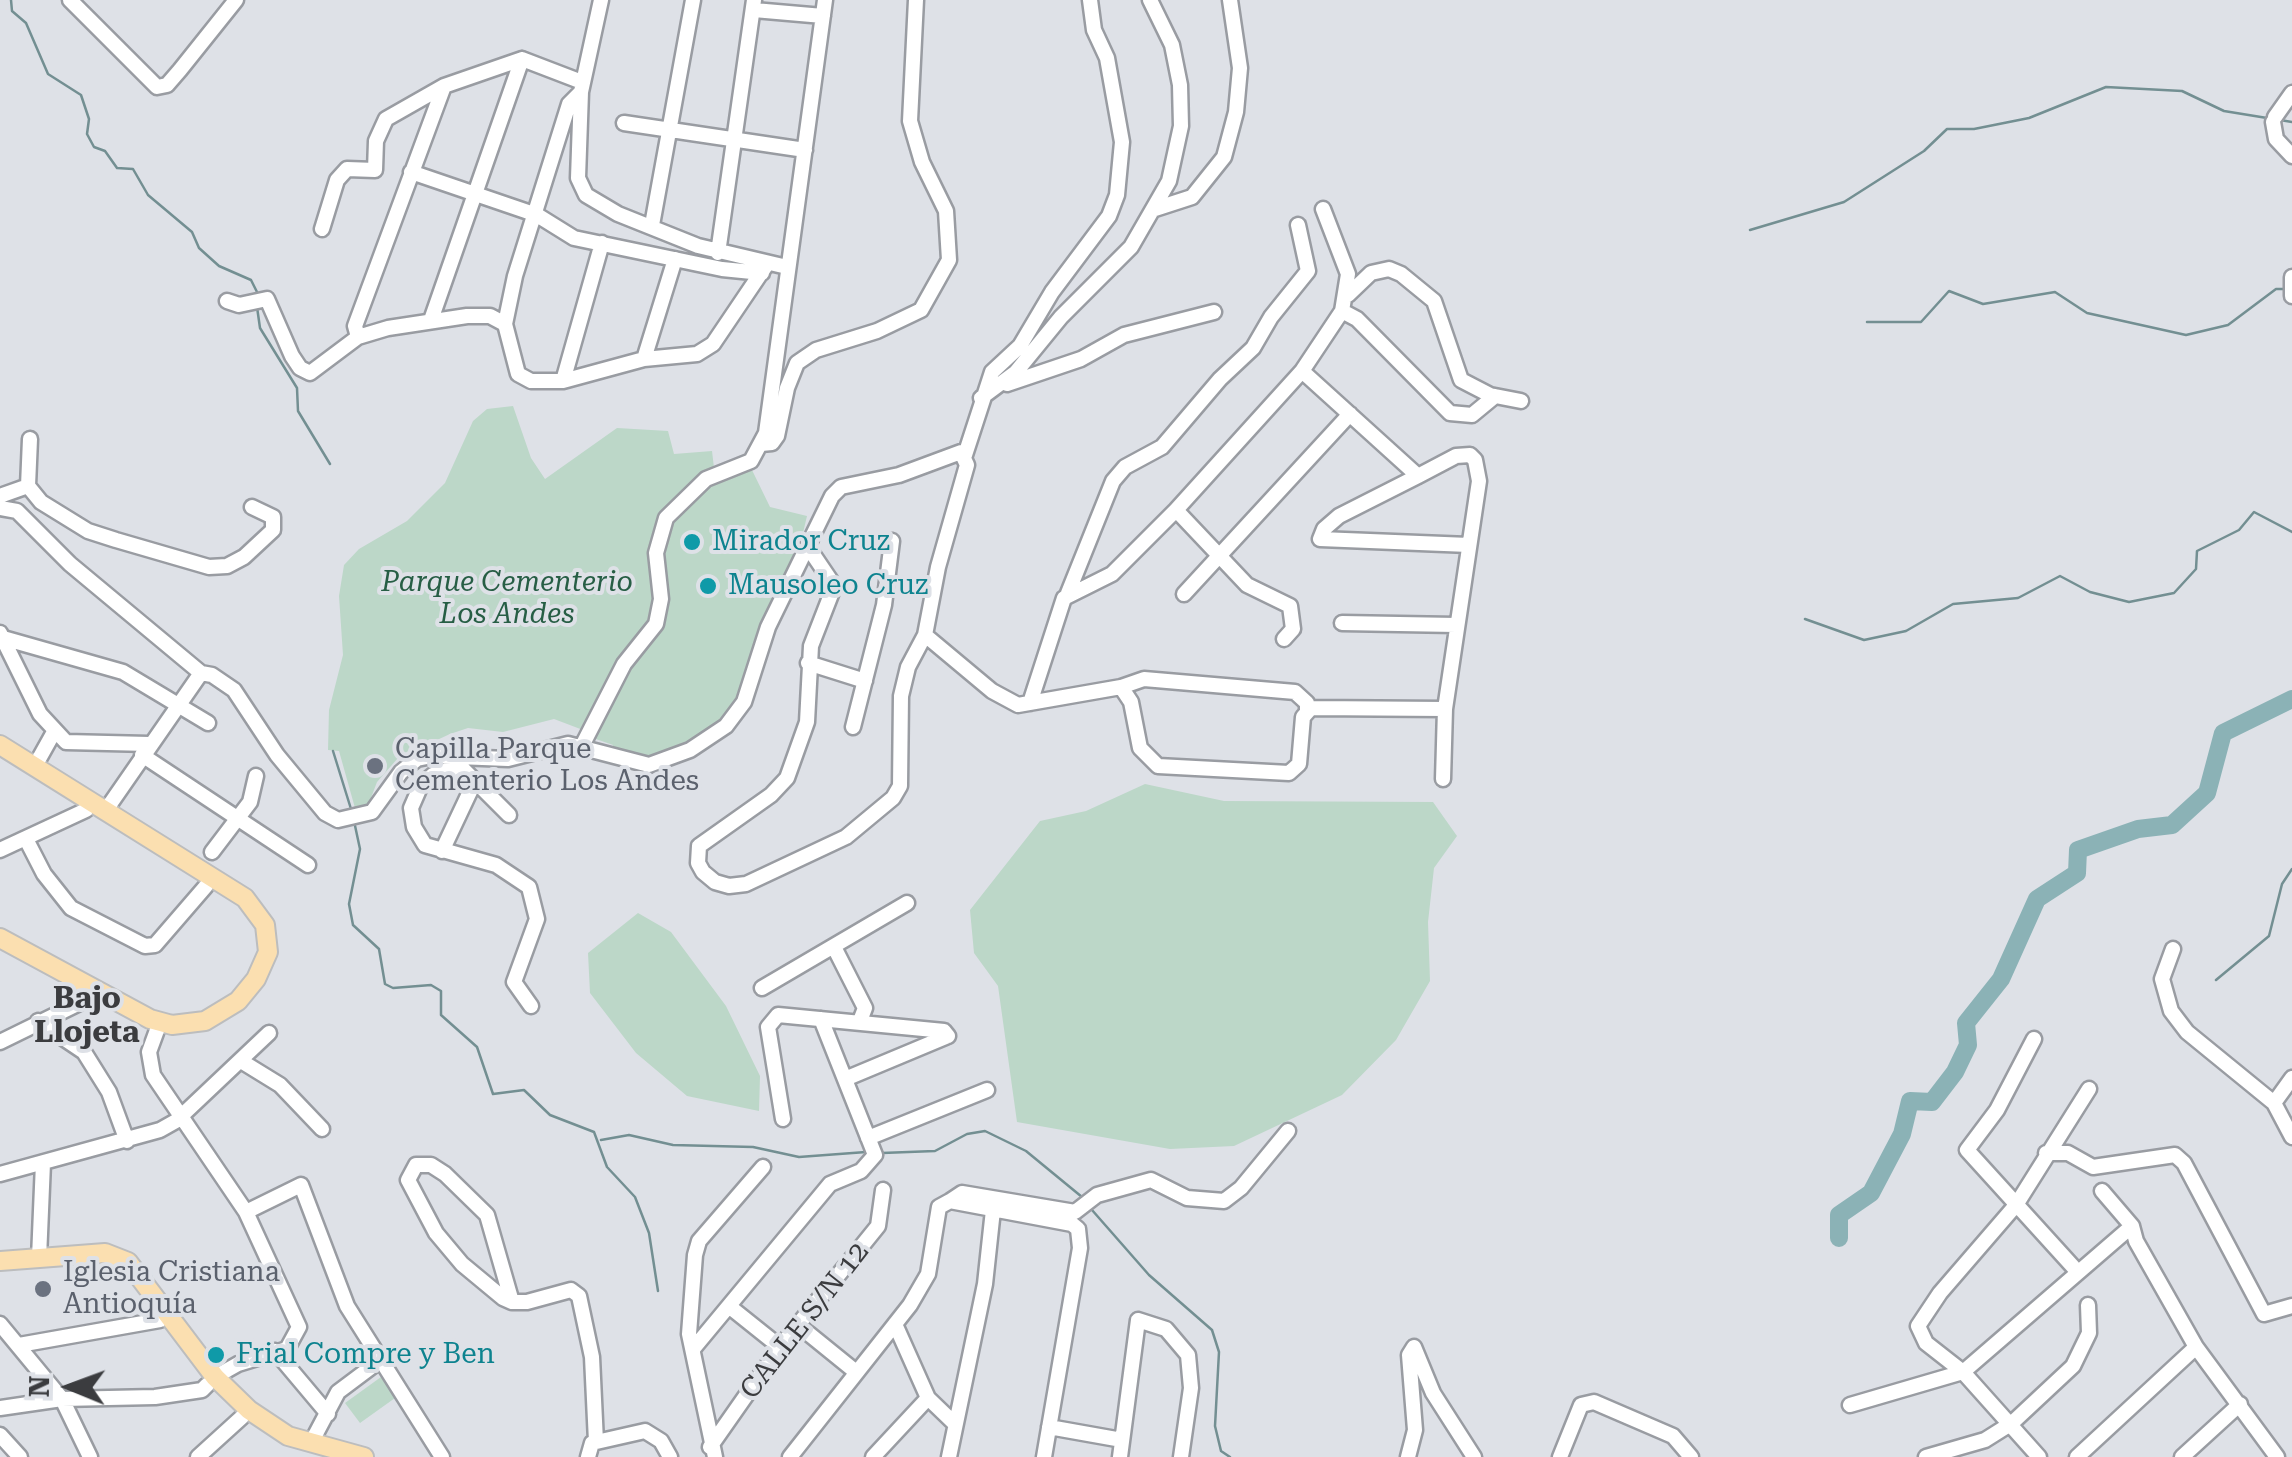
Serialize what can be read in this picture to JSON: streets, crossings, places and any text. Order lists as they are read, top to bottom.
{
  "streets": {
    "street": ["CALLE S/N 12"]
  },
  "districts": ["Bajo Llojeta"],
  "parks": ["Parque Cementerio Los Andes"],
  "places": [
    "Mirador Cruz",
    "Mausoleo Cruz",
    "Capilla Parque Cementerio Los Andes",
    "Iglesia Cristiana Antioquía",
    "Frial Compre y Ben"
  ],
  "north": "left"
}
